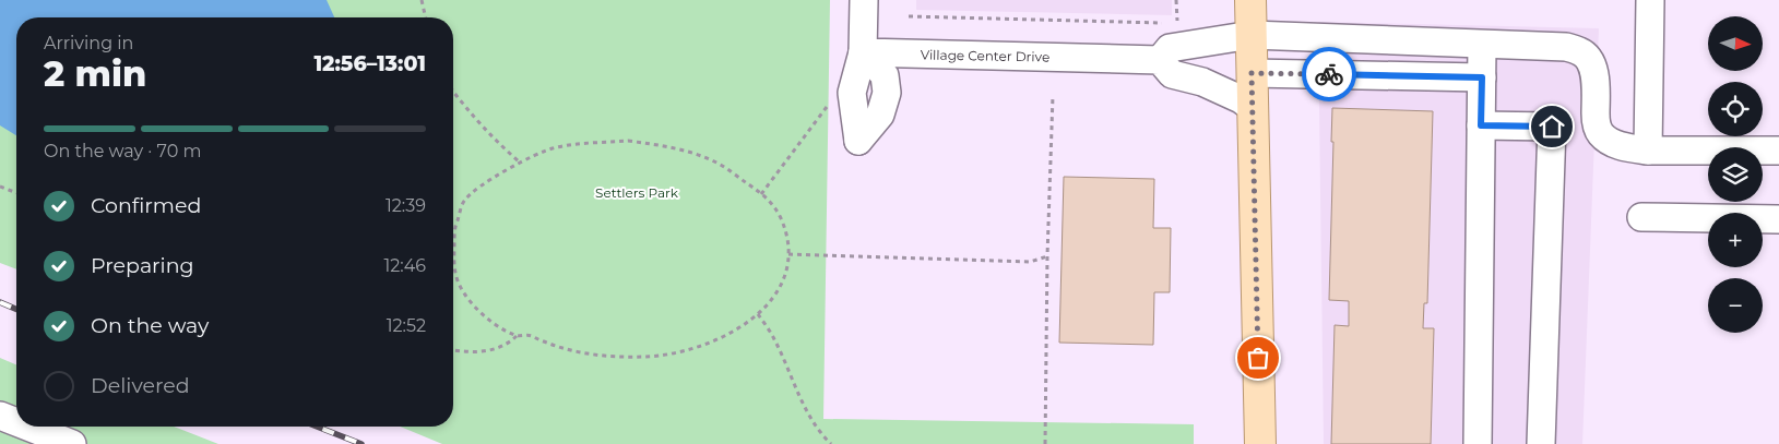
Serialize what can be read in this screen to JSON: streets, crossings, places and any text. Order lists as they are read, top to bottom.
{
  "streets": {
    "street": ["Village Center Drive"]
  },
  "parks": ["Settlers Park"],
  "north": "right",
  "page": {
    "map_buttons": ["+", "−"],
    "heading": ["2 min", "Arriving in", "12:56–13:01"],
    "bar": "On the way · 70 m",
    "list": [
      ["Confirmed", "12:39"],
      ["Preparing", "12:46"],
      ["On the way", "12:52"],
      "Delivered"
    ]
  }
}
